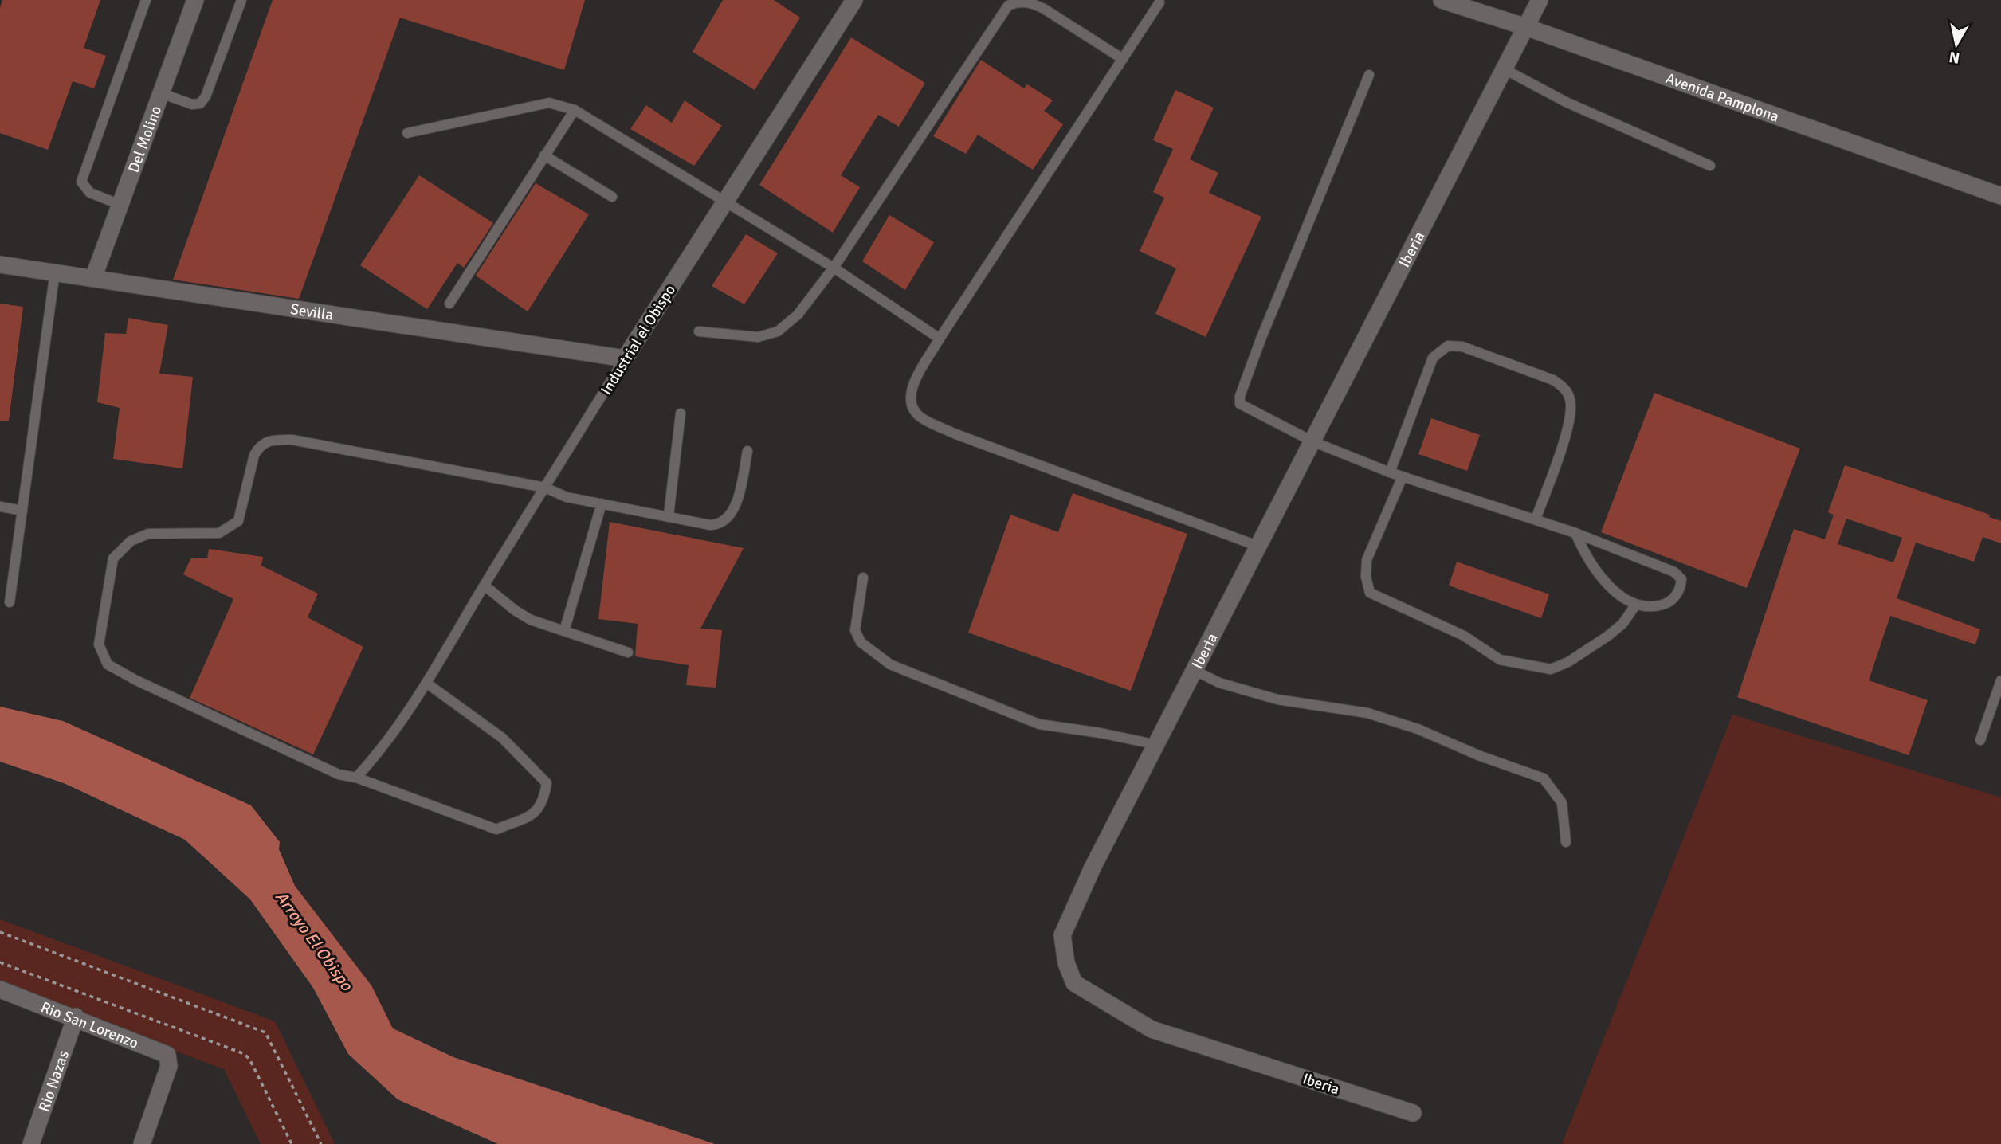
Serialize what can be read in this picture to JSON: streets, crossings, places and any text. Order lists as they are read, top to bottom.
{
  "streets": {
    "street": [
      "Avenida Pamplona",
      "Del Molino",
      "Iberia",
      "Sevilla",
      "Industrial el Obispo",
      "Rio San Lorenzo",
      "Rio Nazas"
    ]
  },
  "crossings": [
    ["Avenida Pamplona", "Iberia"],
    ["Del Molino", "Sevilla"],
    ["Sevilla", "Industrial el Obispo"],
    ["Rio San Lorenzo", "Rio Nazas"]
  ],
  "water": ["Arroyo El Obispo"],
  "north": "bottom"
}
